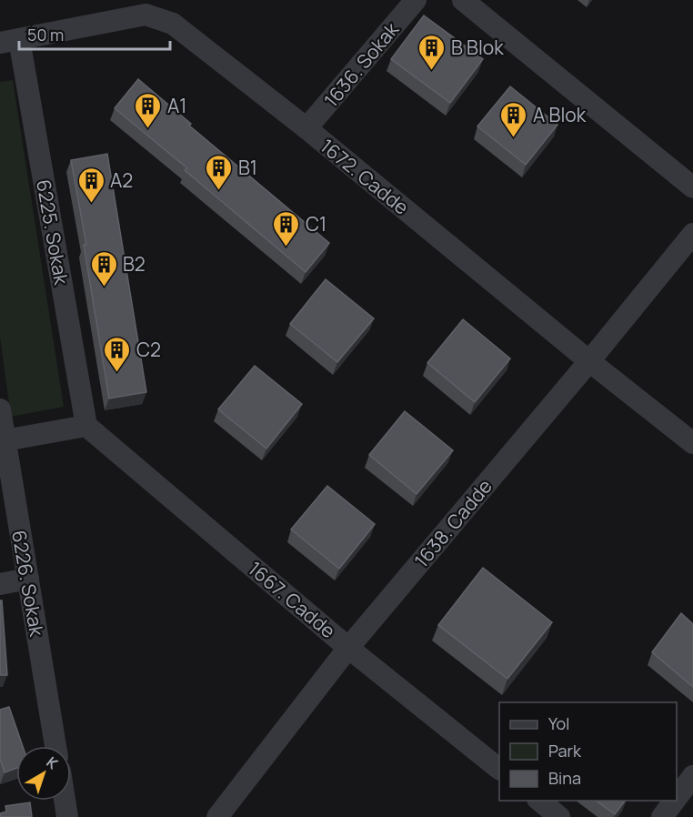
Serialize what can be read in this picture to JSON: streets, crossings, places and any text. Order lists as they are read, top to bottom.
{
  "streets": {
    "street": [
      "1636. Sokak",
      "1672. Cadde",
      "6225. Sokak",
      "1638. Cadde",
      "6226. Sokak",
      "1667. Cadde"
    ]
  },
  "crossings": [
    ["1636. Sokak", "1672. Cadde"],
    ["1672. Cadde", "6225. Sokak"],
    ["1672. Cadde", "1638. Cadde"],
    ["6225. Sokak", "1667. Cadde"],
    ["1638. Cadde", "1667. Cadde"]
  ],
  "places": {
    "building": [
      "B Blok",
      "A1",
      "A Blok",
      "B1",
      "A2",
      "C1",
      "B2",
      "C2"
    ]
  },
  "legend": ["Yol", "Park", "Bina"],
  "scale_bar": "50 m",
  "north": "top right"
}
